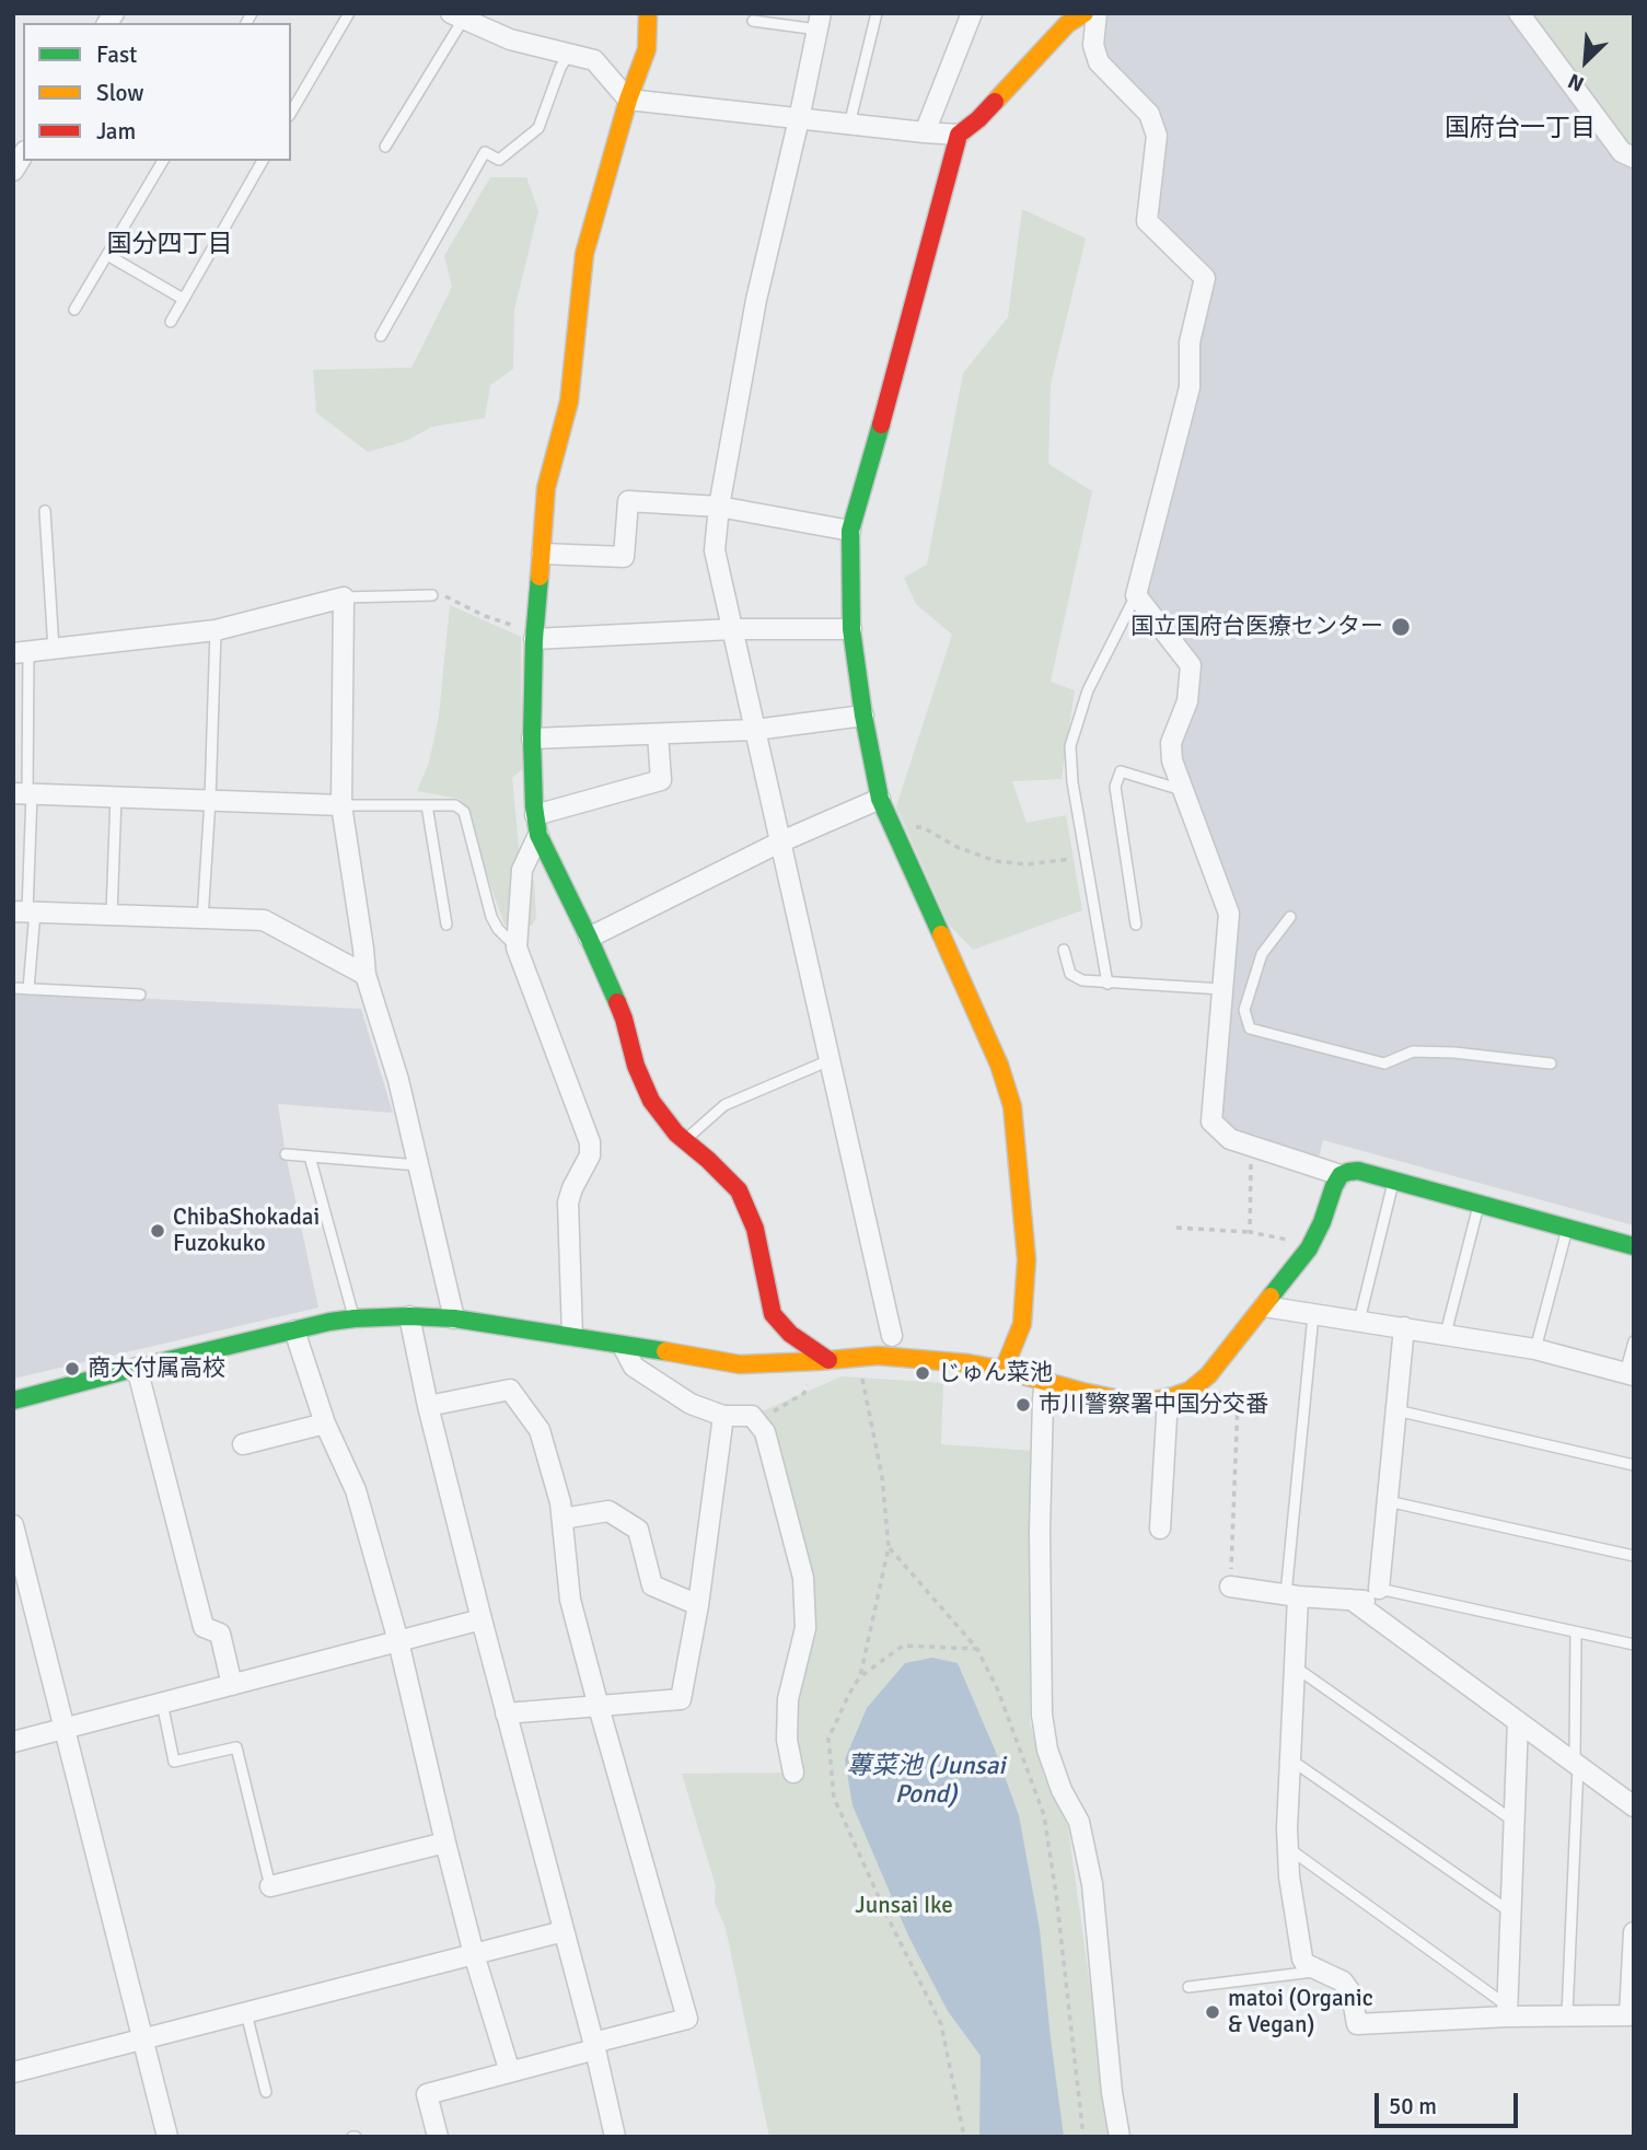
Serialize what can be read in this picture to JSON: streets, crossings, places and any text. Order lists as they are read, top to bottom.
{
  "districts": ["国府台一丁目", "国分四丁目"],
  "water": ["蓴菜池 (Junsai Pond)"],
  "parks": ["Junsai Ike"],
  "places": [
    "国立国府台医療センター",
    "ChibaShokadai Fuzokuko",
    "商大付属高校",
    "じゅん菜池",
    "市川警察署中国分交番",
    "matoi (Organic & Vegan)"
  ],
  "legend": ["Fast", "Slow", "Jam"],
  "scale_bar": "50 m",
  "north": "bottom left"
}
